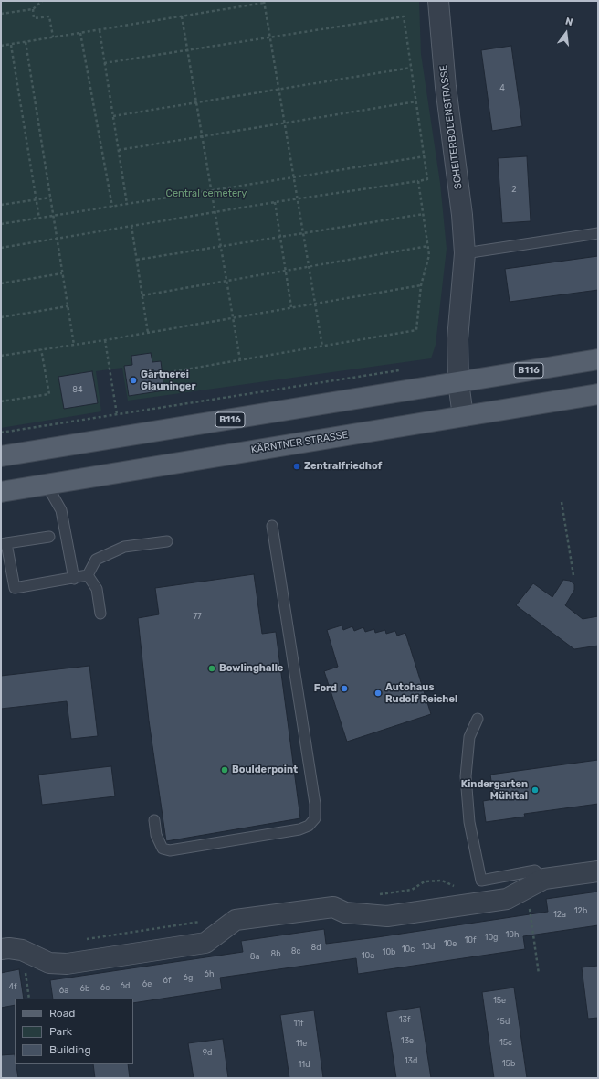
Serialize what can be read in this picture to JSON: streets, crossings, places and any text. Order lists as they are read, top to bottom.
{
  "streets": {
    "main road": ["B116", "KÄRNTNER STRASSE"],
    "street": ["SCHEITERBODENSTRASSE"]
  },
  "crossings": [
    ["SCHEITERBODENSTRASSE", "B116"],
    ["SCHEITERBODENSTRASSE", "KÄRNTNER STRASSE"]
  ],
  "parks": ["Central cemetery"],
  "places": [
    "Gärtnerei Glauninger",
    "Zentralfriedhof",
    "Bowlinghalle",
    "Ford",
    "Autohaus Rudolf Reichel",
    "Boulderpoint",
    "Kindergarten Mühltal"
  ],
  "house_numbers": [
    "4",
    "2",
    "84",
    "77",
    "12b",
    "12a",
    "10h",
    "10g",
    "10f",
    "10e",
    "10d",
    "8d",
    "10c",
    "8c",
    "10b",
    "8b",
    "10a",
    "8a",
    "6h",
    "6g",
    "6f",
    "6e",
    "6d",
    "4f",
    "6c",
    "6b",
    "6a",
    "15e",
    "13f",
    "15d",
    "11f",
    "13e",
    "15c",
    "11e",
    "9d",
    "13d",
    "15b",
    "11d"
  ],
  "legend": ["Road", "Park", "Building"],
  "north": "top"
}
